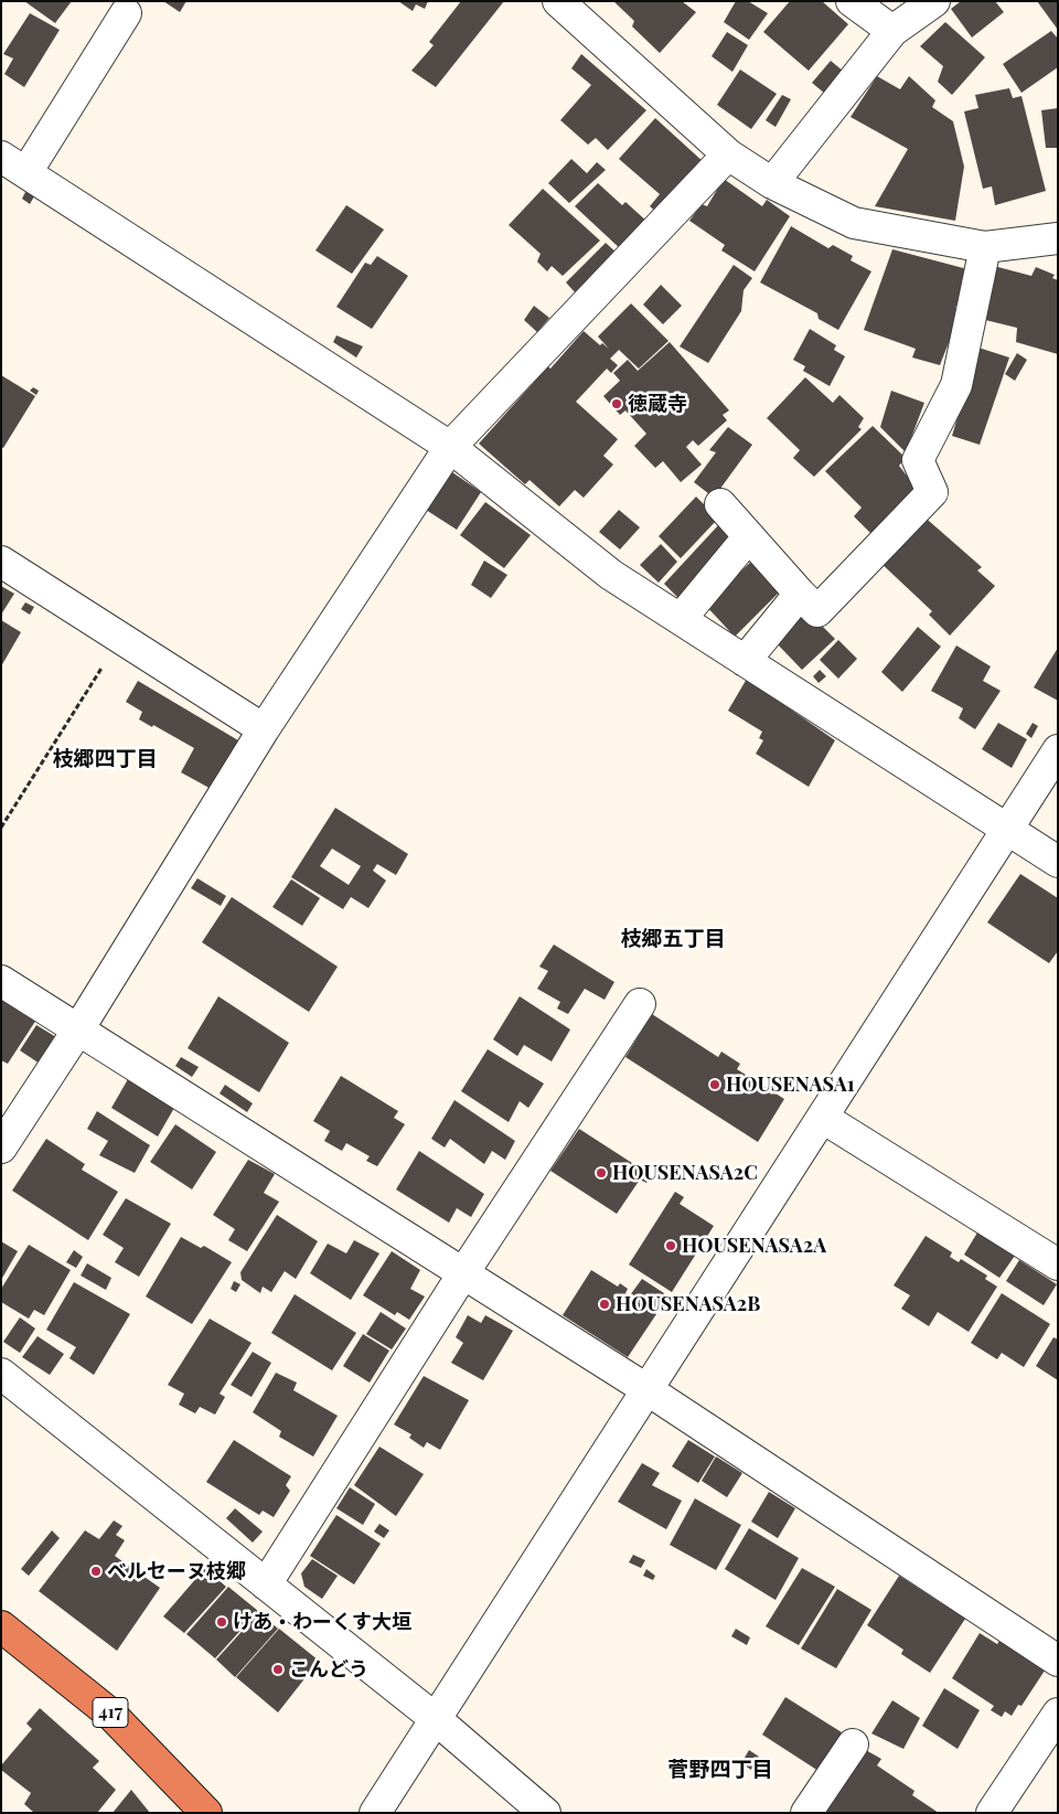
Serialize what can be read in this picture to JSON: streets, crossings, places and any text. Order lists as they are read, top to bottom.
{
  "streets": {
    "highway": ["417"]
  },
  "districts": ["枝郷四丁目", "枝郷五丁目", "菅野四丁目"],
  "places": [
    "徳蔵寺",
    "HOUSENASA1",
    "HOUSENASA2C",
    "HOUSENASA2A",
    "HOUSENASA2B",
    "ベルセーヌ枝郷",
    "けあ・わーくす大垣",
    "こんどう"
  ]
}
